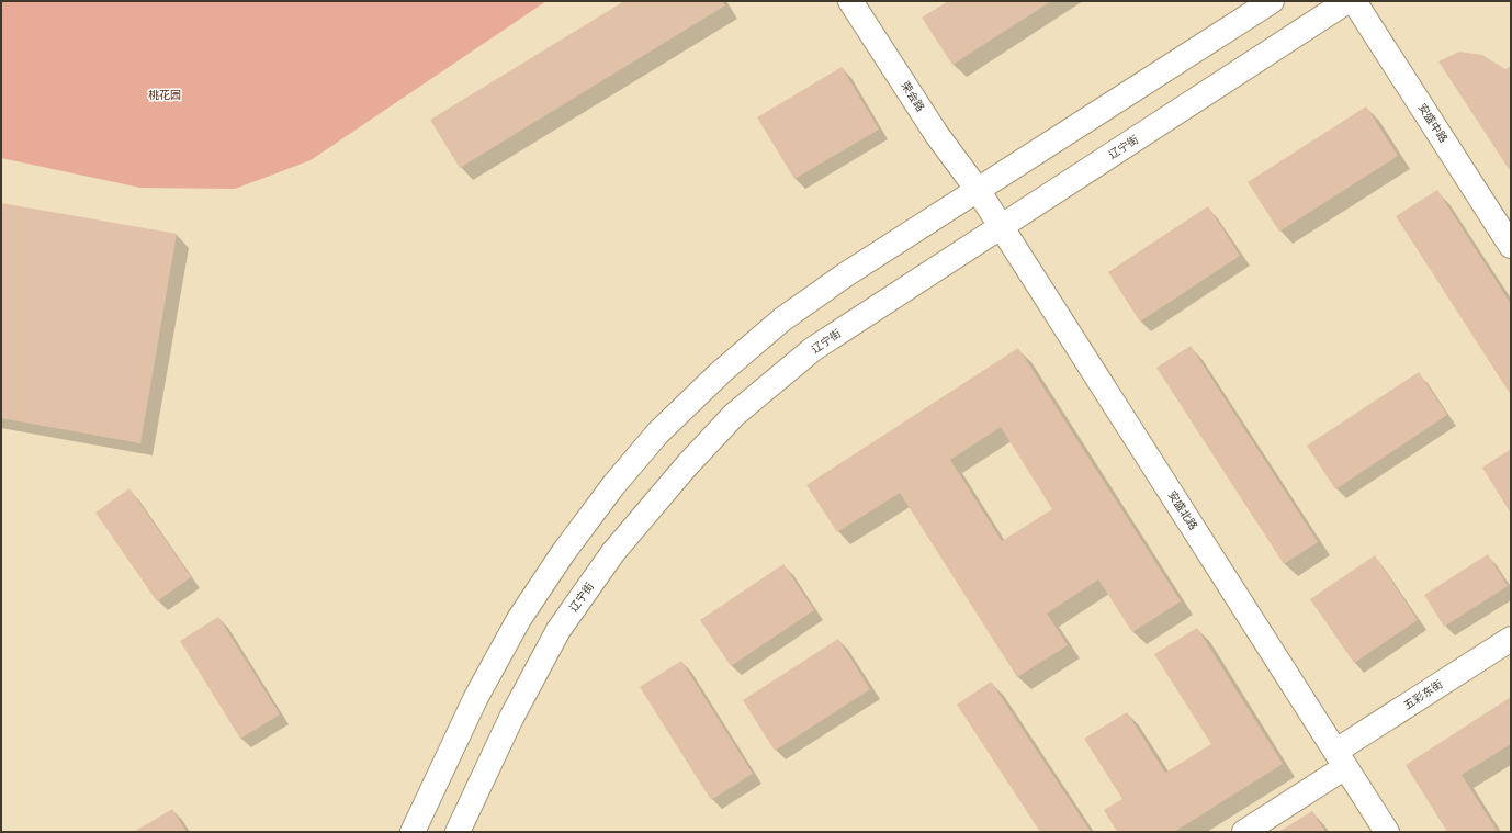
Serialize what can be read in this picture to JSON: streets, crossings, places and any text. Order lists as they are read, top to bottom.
{
  "streets": {
    "street": [
      "荣会路",
      "安盛中路",
      "辽宁街",
      "安盛北路",
      "五彩东街"
    ]
  },
  "crossings": [
    ["荣会路", "安盛北路"],
    ["辽宁街", "安盛北路"],
    ["安盛北路", "五彩东街"]
  ],
  "parks": ["桃花园"]
}
